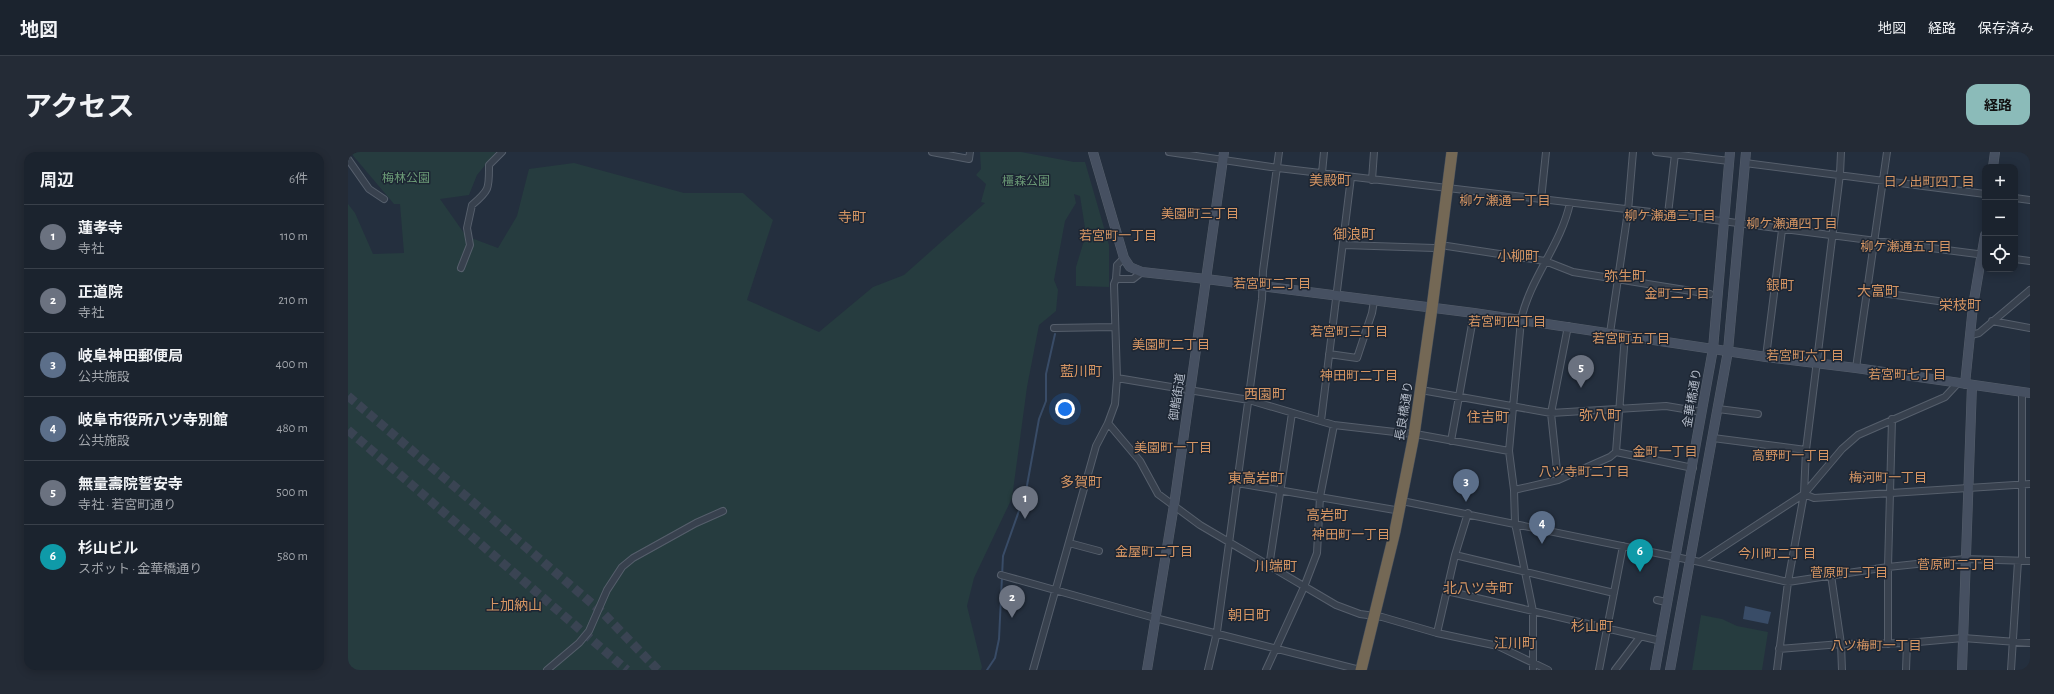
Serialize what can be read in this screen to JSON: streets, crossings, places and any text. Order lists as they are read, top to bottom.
{
  "streets": {
    "highway": ["長良橋通り"],
    "street": ["御鮨街道", "金華橋通り"]
  },
  "districts": [
    "美殿町",
    "日ノ出町四丁目",
    "柳ケ瀬通一丁目",
    "美園町三丁目",
    "柳ケ瀬通三丁目",
    "寺町",
    "柳ケ瀬通四丁目",
    "御浪町",
    "若宮町一丁目",
    "柳ケ瀬通五丁目",
    "小柳町",
    "弥生町",
    "若宮町二丁目",
    "銀町",
    "大富町",
    "金町二丁目",
    "栄枝町",
    "若宮町四丁目",
    "若宮町三丁目",
    "若宮町五丁目",
    "美園町二丁目",
    "若宮町六丁目",
    "藍川町",
    "若宮町七丁目",
    "神田町二丁目",
    "西園町",
    "弥八町",
    "住吉町",
    "美園町一丁目",
    "金町一丁目",
    "高野町一丁目",
    "八ツ寺町二丁目",
    "梅河町一丁目",
    "東高岩町",
    "多賀町",
    "高岩町",
    "神田町一丁目",
    "金屋町二丁目",
    "今川町二丁目",
    "菅原町二丁目",
    "川端町",
    "菅原町一丁目",
    "北八ツ寺町",
    "上加納山",
    "朝日町",
    "杉山町",
    "江川町",
    "八ツ梅町一丁目"
  ],
  "parks": ["梅林公園", "橿森公園"],
  "page": {
    "header": "地図",
    "nav": ["地図", "経路", "保存済み"],
    "title": "アクセス",
    "buttons": "経路",
    "heading": ["周辺", "6件"],
    "map_buttons": ["+", "−"],
    "list": [
      {
        "mark": "1",
        "name": "蓮孝寺",
        "note": "寺社",
        "value": "110 m"
      },
      {
        "mark": "2",
        "name": "正道院",
        "note": "寺社",
        "value": "210 m"
      },
      {
        "mark": "3",
        "name": "岐阜神田郵便局",
        "note": "公共施設",
        "value": "400 m"
      },
      {
        "mark": "4",
        "name": "岐阜市役所八ツ寺別館",
        "note": "公共施設",
        "value": "480 m"
      },
      {
        "mark": "5",
        "name": "無量壽院誓安寺",
        "note": "寺社 · 若宮町通り",
        "value": "500 m"
      },
      {
        "mark": "6",
        "name": "杉山ビル",
        "note": "スポット · 金華橋通り",
        "value": "580 m"
      }
    ],
    "pins": [
      "5",
      "3",
      "1",
      "4",
      "6",
      "2"
    ]
  }
}
